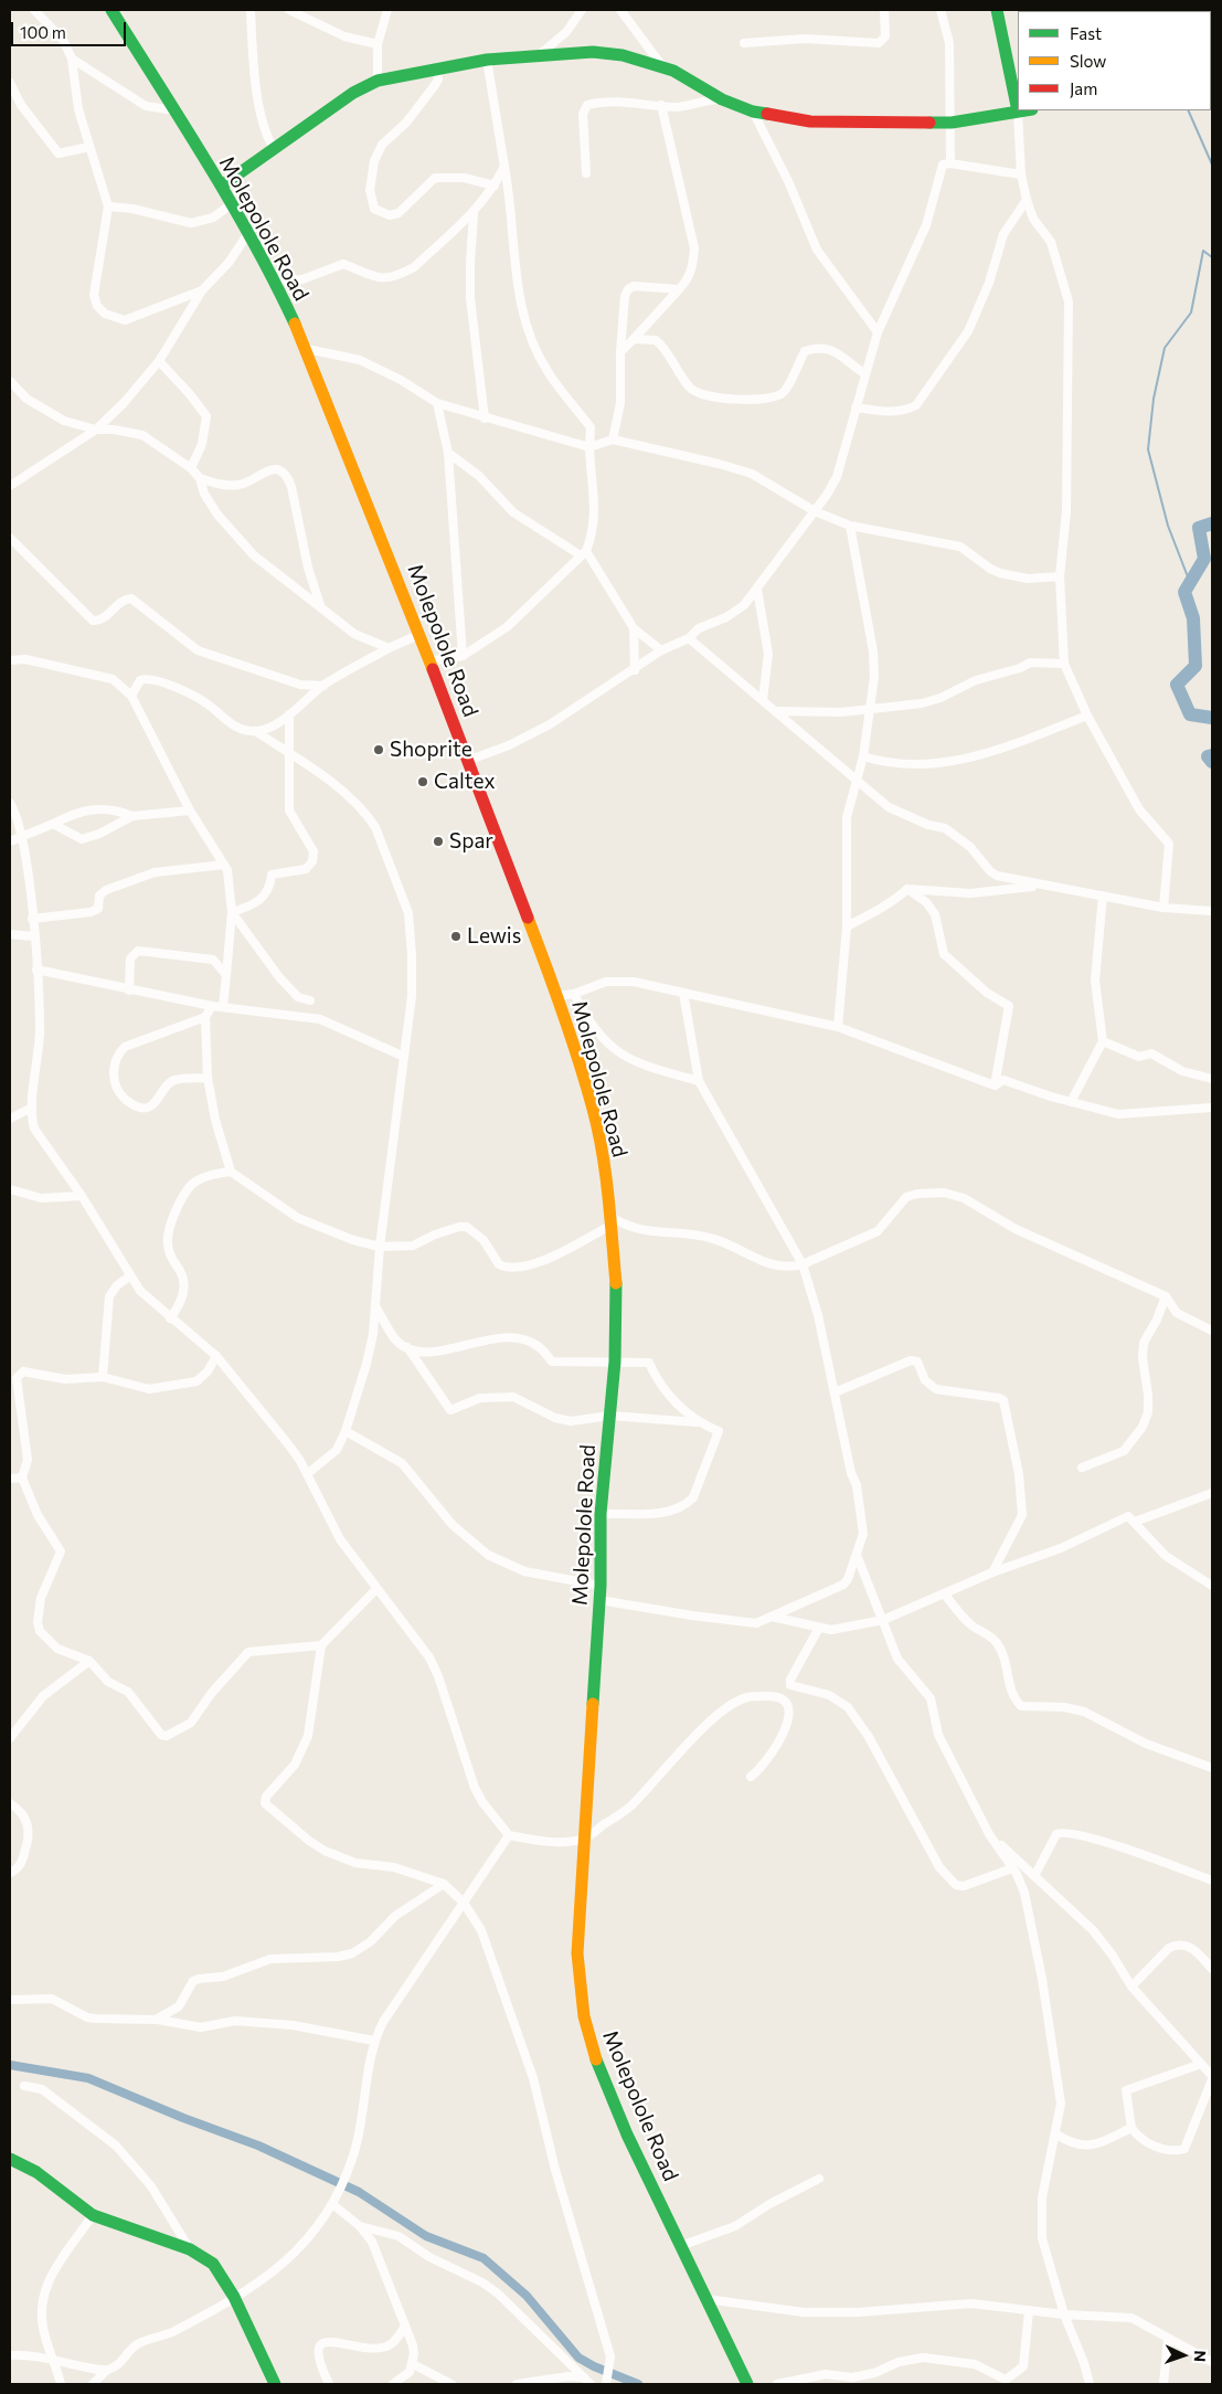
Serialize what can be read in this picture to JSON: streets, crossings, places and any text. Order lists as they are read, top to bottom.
{
  "streets": {
    "main road": ["Molepolole Road"]
  },
  "places": [
    "Shoprite",
    "Caltex",
    "Spar",
    "Lewis"
  ],
  "legend": ["Fast", "Slow", "Jam"],
  "scale_bar": "100 m",
  "north": "right"
}
